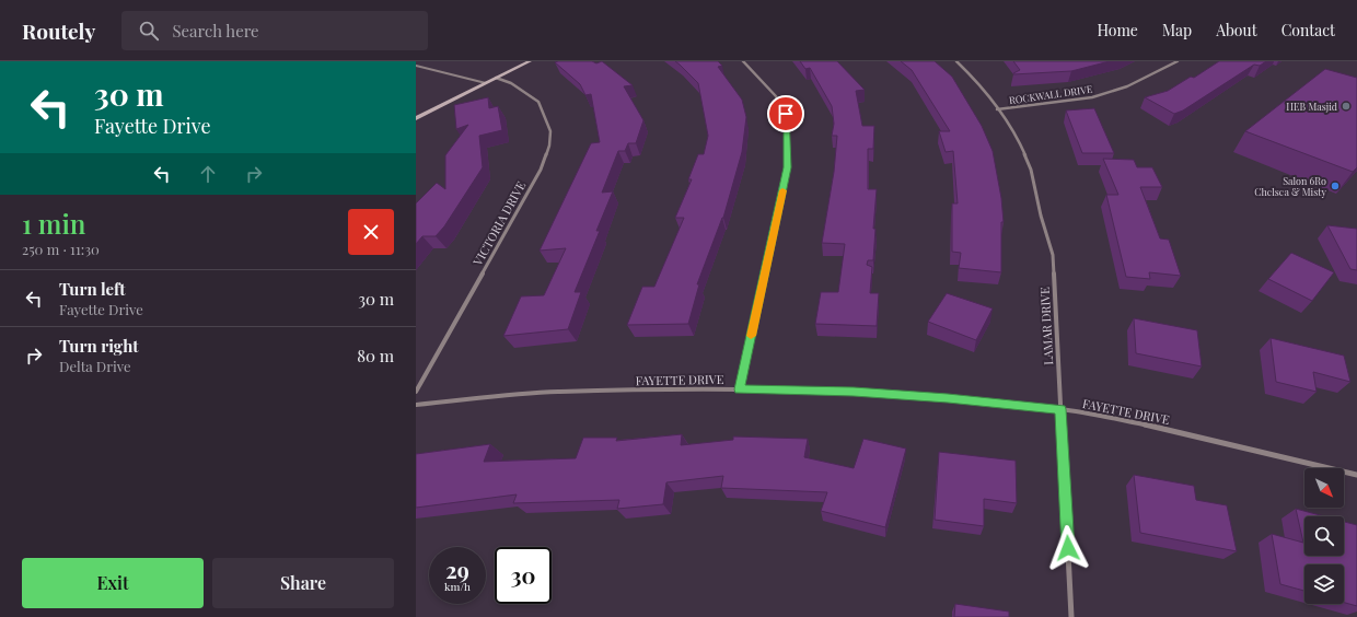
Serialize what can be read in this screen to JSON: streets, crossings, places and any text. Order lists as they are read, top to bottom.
{
  "streets": {
    "street": [
      "ROCKWALL DRIVE",
      "VICTORIA DRIVE",
      "LAMAR DRIVE",
      "FAYETTE DRIVE"
    ]
  },
  "crossings": [
    ["ROCKWALL DRIVE", "LAMAR DRIVE"],
    ["LAMAR DRIVE", "FAYETTE DRIVE"]
  ],
  "places": ["HEB Masjid", "Salon 6Ro Chelsea & Misty"],
  "north": "bottom right",
  "page": {
    "header": "Routely",
    "search": "Search here",
    "nav": [
      "Home",
      "Map",
      "About",
      "Contact"
    ],
    "turn": ["30 m", "Fayette Drive"],
    "heading": ["1 min", "250 m · 11:30"],
    "list": [
      {
        "name": "Turn left",
        "note": "Fayette Drive",
        "value": "30 m"
      },
      {
        "name": "Turn right",
        "note": "Delta Drive",
        "value": "80 m"
      }
    ],
    "speed": "29 km/h",
    "limit": "30",
    "buttons": ["Exit", "Share"]
  }
}
